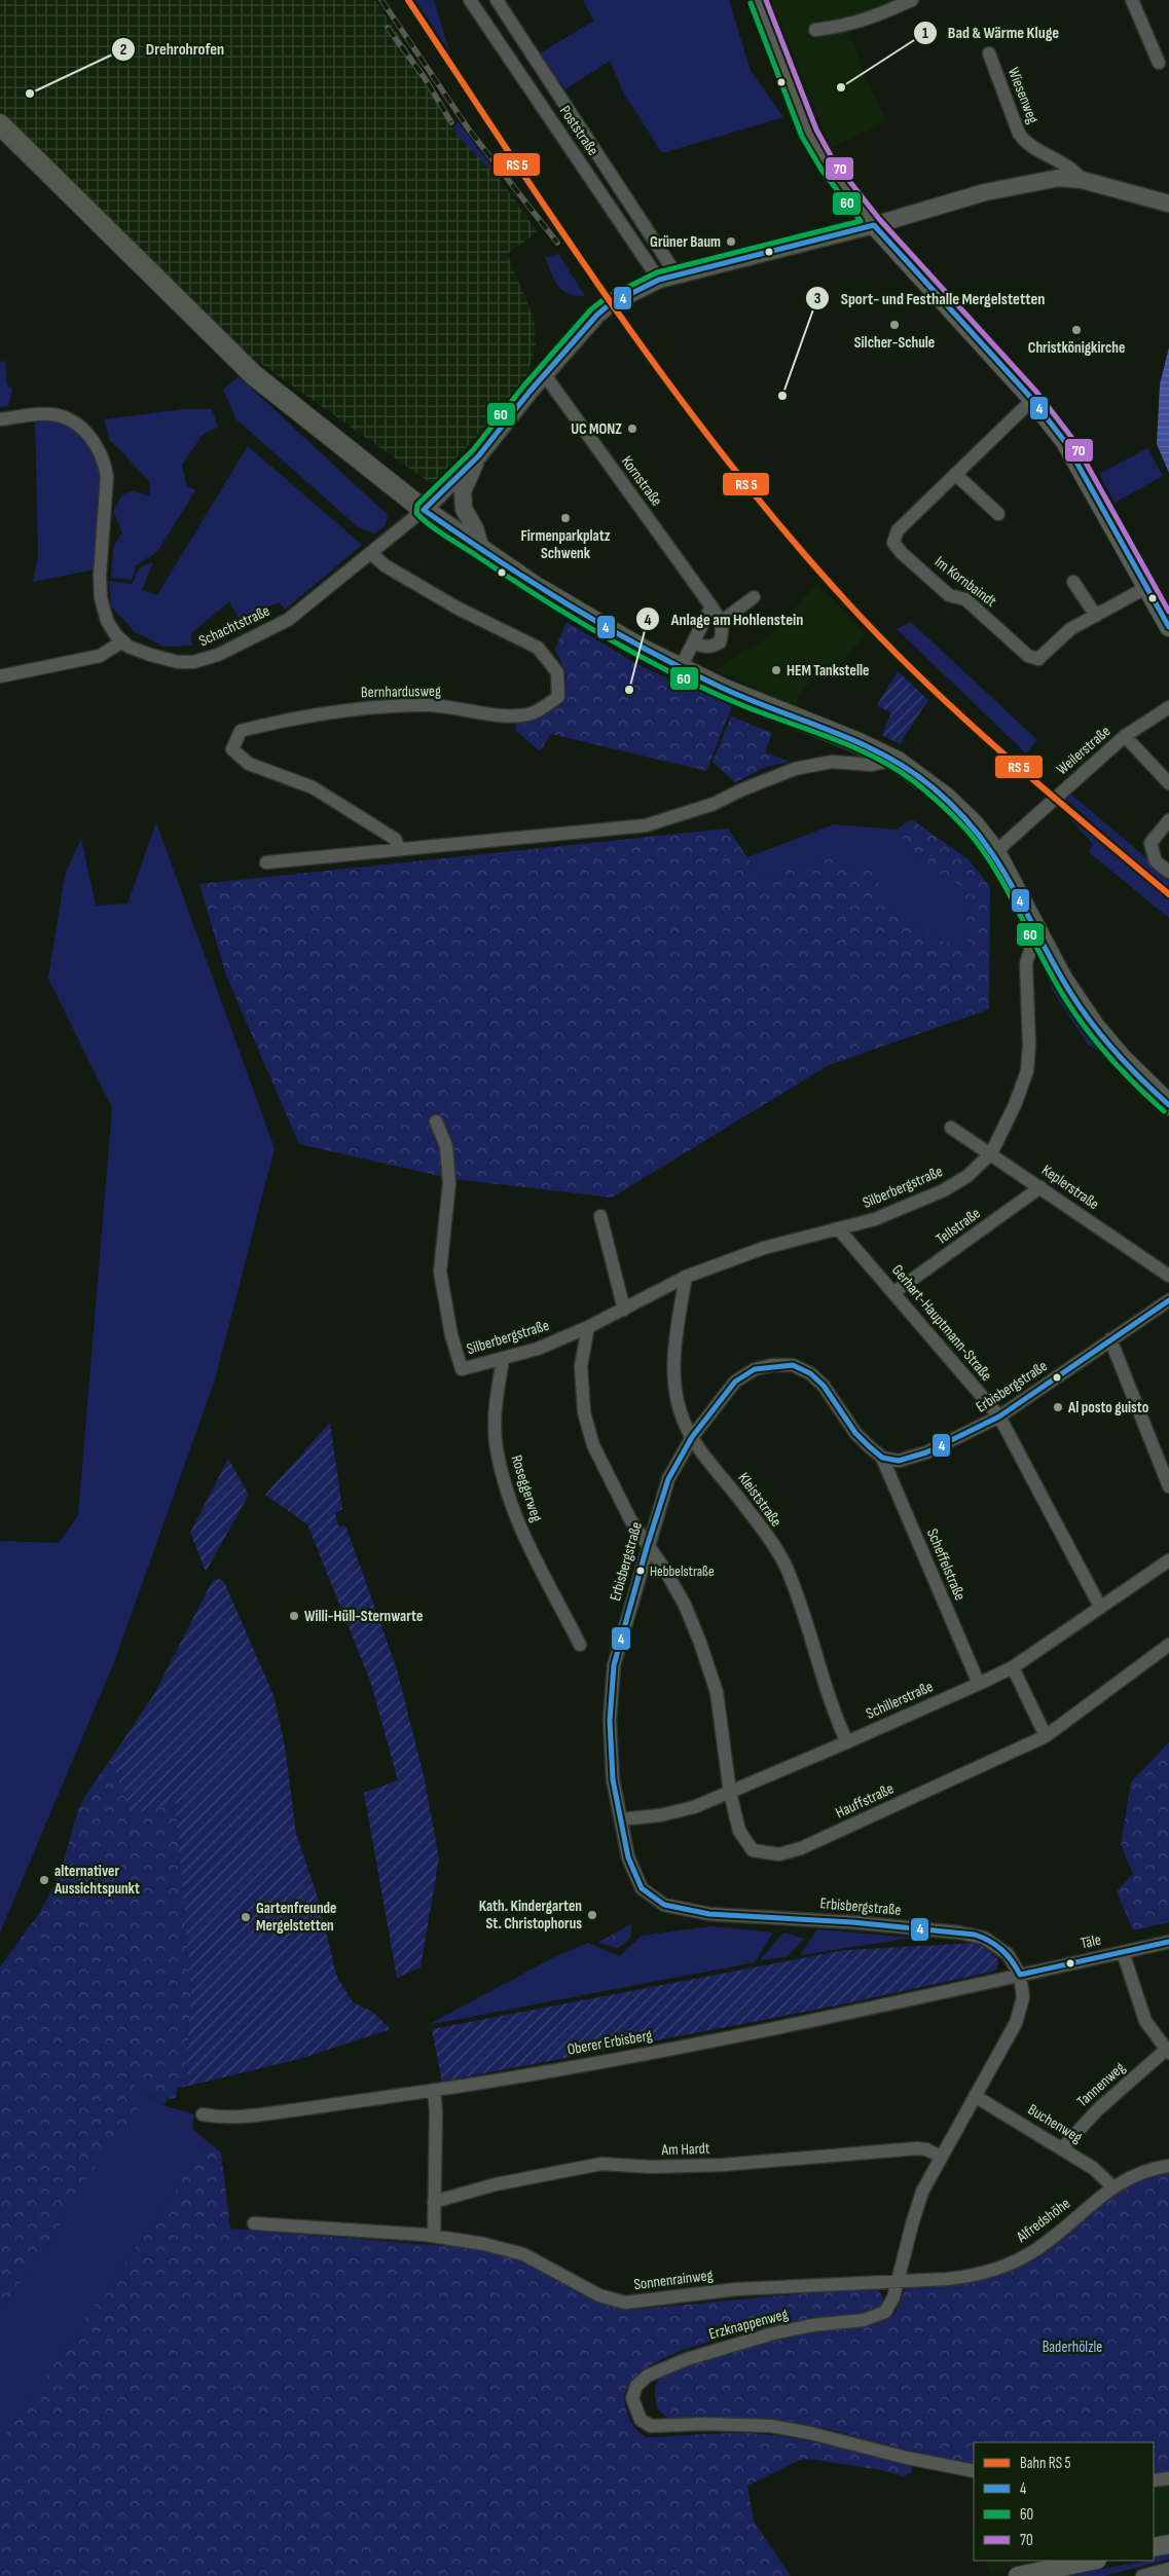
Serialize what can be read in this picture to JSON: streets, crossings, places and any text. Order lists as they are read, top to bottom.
{
  "streets": {
    "street": [
      "Wiesenweg",
      "Poststraße",
      "Kornstraße",
      "Im Kornbaindt",
      "Schachtstraße",
      "Bernhardusweg",
      "Weilerstraße",
      "Silberbergstraße",
      "Keplerstraße",
      "Tellstraße",
      "Gerhart-Hauptmann-Straße",
      "Erbisbergstraße",
      "Roseggerweg",
      "Kleiststraße",
      "Scheffelstraße",
      "Schillerstraße",
      "Hauffstraße",
      "Täle",
      "Oberer Erbisberg",
      "Tannenweg",
      "Buchenweg",
      "Am Hardt",
      "Alfredshöhe",
      "Sonnenrainweg",
      "Erzknappenweg"
    ]
  },
  "crossings": [
    ["Schachtstraße", "Bernhardusweg"],
    ["Silberbergstraße", "Keplerstraße"],
    ["Silberbergstraße", "Gerhart-Hauptmann-Straße"],
    ["Silberbergstraße", "Roseggerweg"],
    ["Silberbergstraße", "Kleiststraße"],
    ["Keplerstraße", "Tellstraße"],
    ["Tellstraße", "Gerhart-Hauptmann-Straße"],
    ["Gerhart-Hauptmann-Straße", "Erbisbergstraße"],
    ["Gerhart-Hauptmann-Straße", "Schillerstraße"],
    ["Erbisbergstraße", "Kleiststraße"],
    ["Erbisbergstraße", "Scheffelstraße"],
    ["Erbisbergstraße", "Schillerstraße"],
    ["Erbisbergstraße", "Täle"],
    ["Erbisbergstraße", "Oberer Erbisberg"],
    ["Erbisbergstraße", "Erzknappenweg"],
    ["Kleiststraße", "Schillerstraße"],
    ["Scheffelstraße", "Schillerstraße"],
    ["Schillerstraße", "Hauffstraße"],
    ["Täle", "Oberer Erbisberg"],
    ["Täle", "Erzknappenweg"],
    ["Oberer Erbisberg", "Erzknappenweg"],
    ["Tannenweg", "Buchenweg"],
    ["Buchenweg", "Alfredshöhe"],
    ["Buchenweg", "Erzknappenweg"],
    ["Am Hardt", "Erzknappenweg"],
    ["Alfredshöhe", "Sonnenrainweg"],
    ["Alfredshöhe", "Erzknappenweg"],
    ["Sonnenrainweg", "Erzknappenweg"]
  ],
  "parks": ["Baderhölzle"],
  "places": [
    "Bad & Wärme Kluge",
    "Drehrohrofen",
    "Grüner Baum",
    "Silcher-Schule",
    "Christkönigkirche",
    "Sport- und Festhalle Mergelstetten",
    "UC MONZ",
    "Firmenparkplatz Schwenk",
    "HEM Tankstelle",
    "Anlage am Hohlenstein",
    "Al posto guisto",
    "Hebbelstraße",
    "Willi-Hüll-Sternwarte",
    "alternativer Aussichtspunkt",
    "Kath. Kindergarten St. Christophorus",
    "Gartenfreunde Mergelstetten"
  ],
  "lines": ["transit line 70", "transit line 60", "transit line 4"],
  "legend": [
    "Bahn RS 5",
    "4",
    "60",
    "70"
  ]
}
